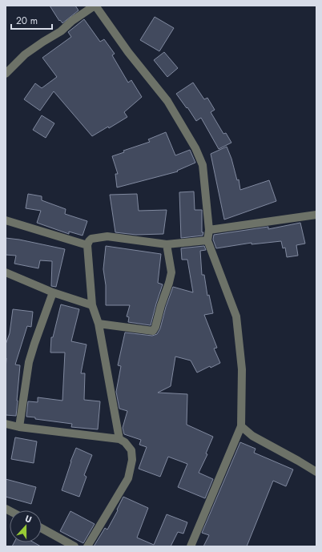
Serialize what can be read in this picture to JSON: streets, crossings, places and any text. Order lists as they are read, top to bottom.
{
  "scale_bar": "20 m",
  "north": "top"
}
